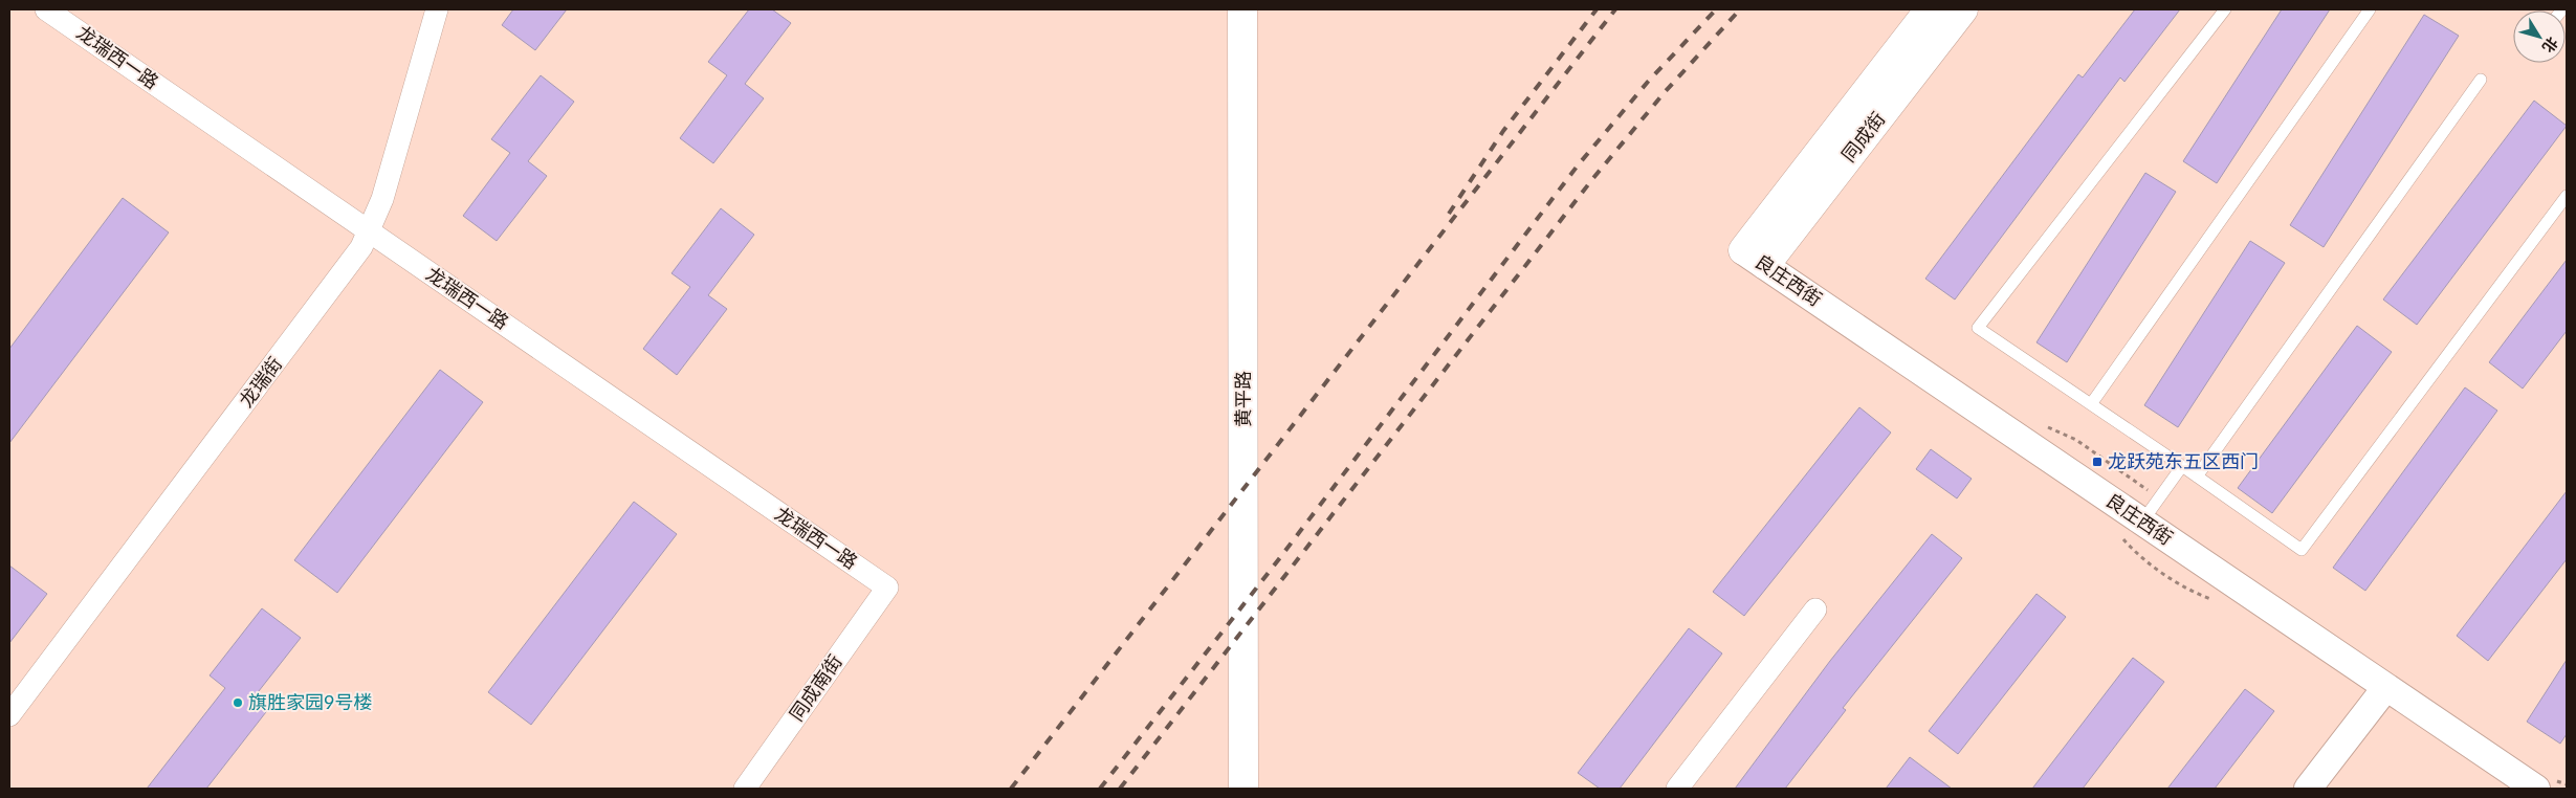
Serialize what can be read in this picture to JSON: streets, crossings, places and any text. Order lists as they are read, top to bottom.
{
  "streets": {
    "main road": ["同成街", "黄平路"],
    "street": [
      "龙瑞西一路",
      "良庄西街",
      "龙瑞街",
      "同成南街"
    ]
  },
  "crossings": [
    ["龙瑞西一路", "龙瑞街"],
    ["龙瑞西一路", "同成南街"],
    ["同成街", "良庄西街"]
  ],
  "places": {
    "transit": ["龙跃苑东五区西门"],
    "other": ["旗胜家园9号楼"]
  },
  "north": "bottom right"
}
